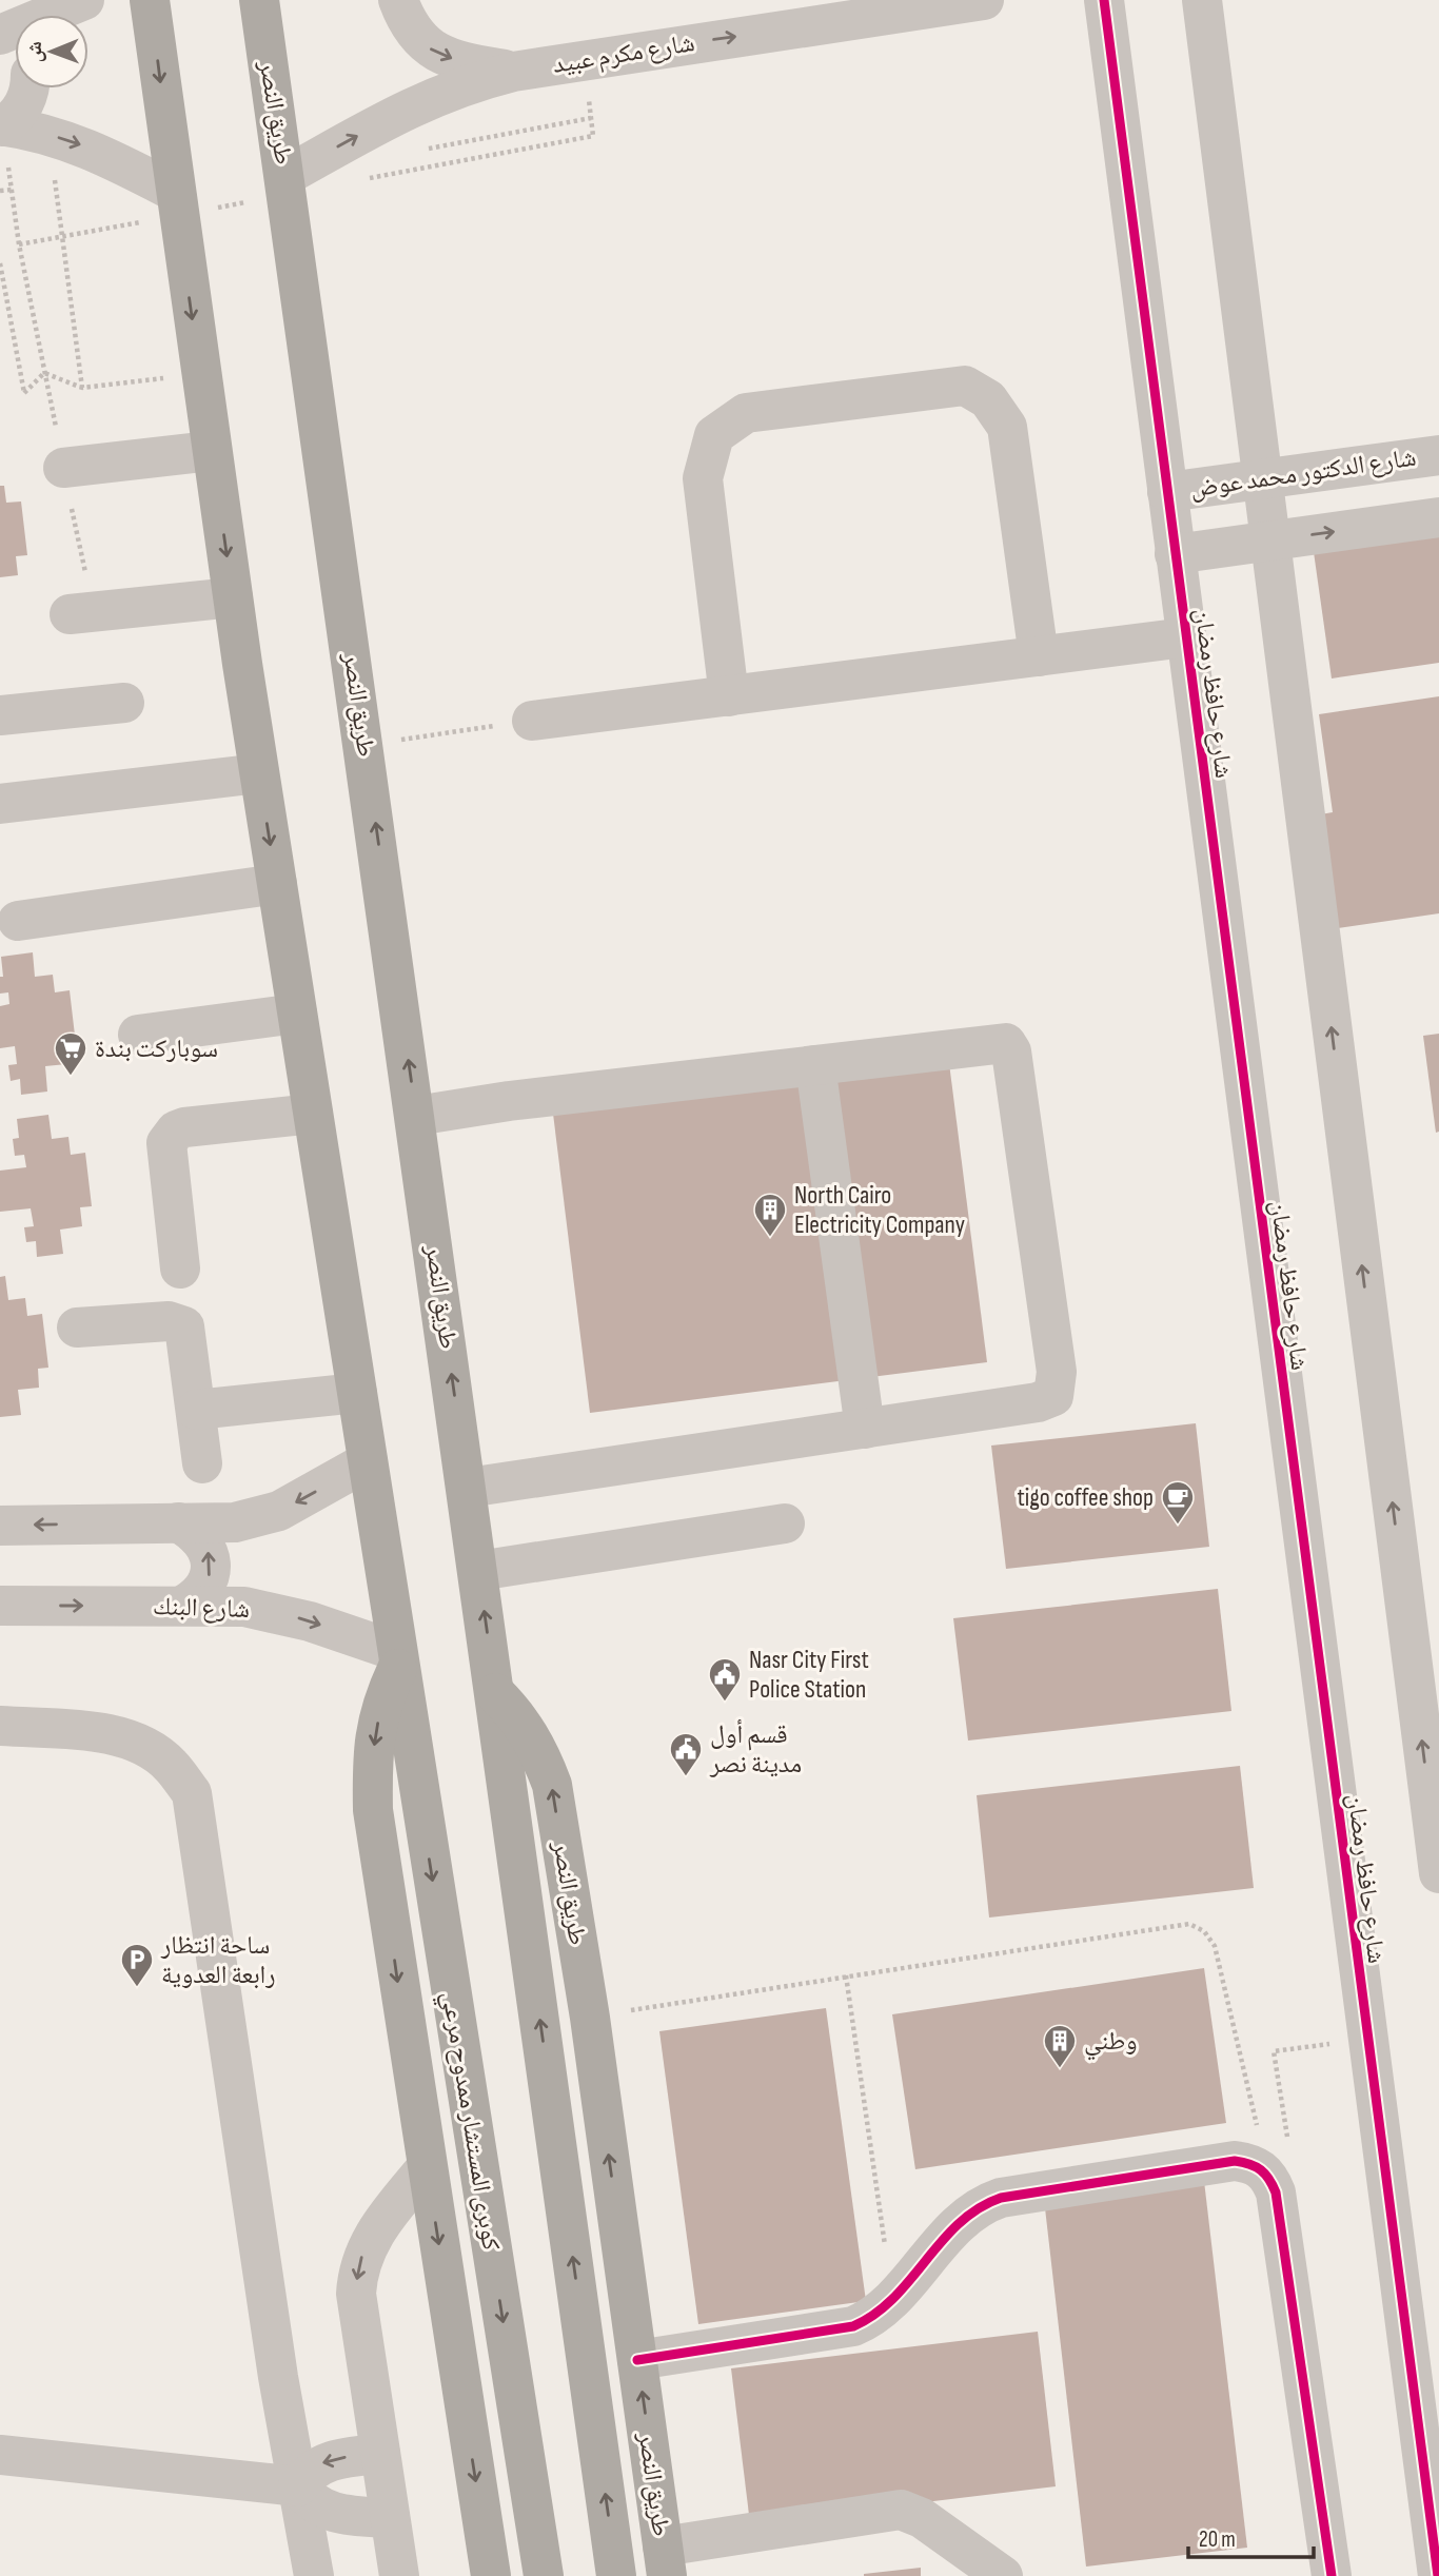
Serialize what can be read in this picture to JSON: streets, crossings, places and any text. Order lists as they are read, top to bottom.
{
  "streets": {
    "highway": ["طريق النصر", "كوبرى المستشار ممدوح مرعي"],
    "street": [
      "شارع مكرم عبيد",
      "شارع الدكتور محمد عوض",
      "شارع حافظ رمضان",
      "شارع البنك"
    ]
  },
  "crossings": [
    ["شارع مكرم عبيد", "طريق النصر"],
    ["شارع الدكتور محمد عوض", "شارع حافظ رمضان"],
    ["شارع البنك", "كوبرى المستشار ممدوح مرعي"]
  ],
  "one_way": ["شارع مكرم عبيد"],
  "places": {
    "supermarket": ["سوباركت بندة"],
    "building": ["North Cairo Electricity Company", "وطني"],
    "cafe": ["tigo coffee shop"],
    "public building": ["Nasr City First Police Station", "قسم أول مدينة نصر"],
    "parking": ["ساحة انتظار رابعة العدوية"]
  },
  "scale_bar": "20 m",
  "north": "left"
}
